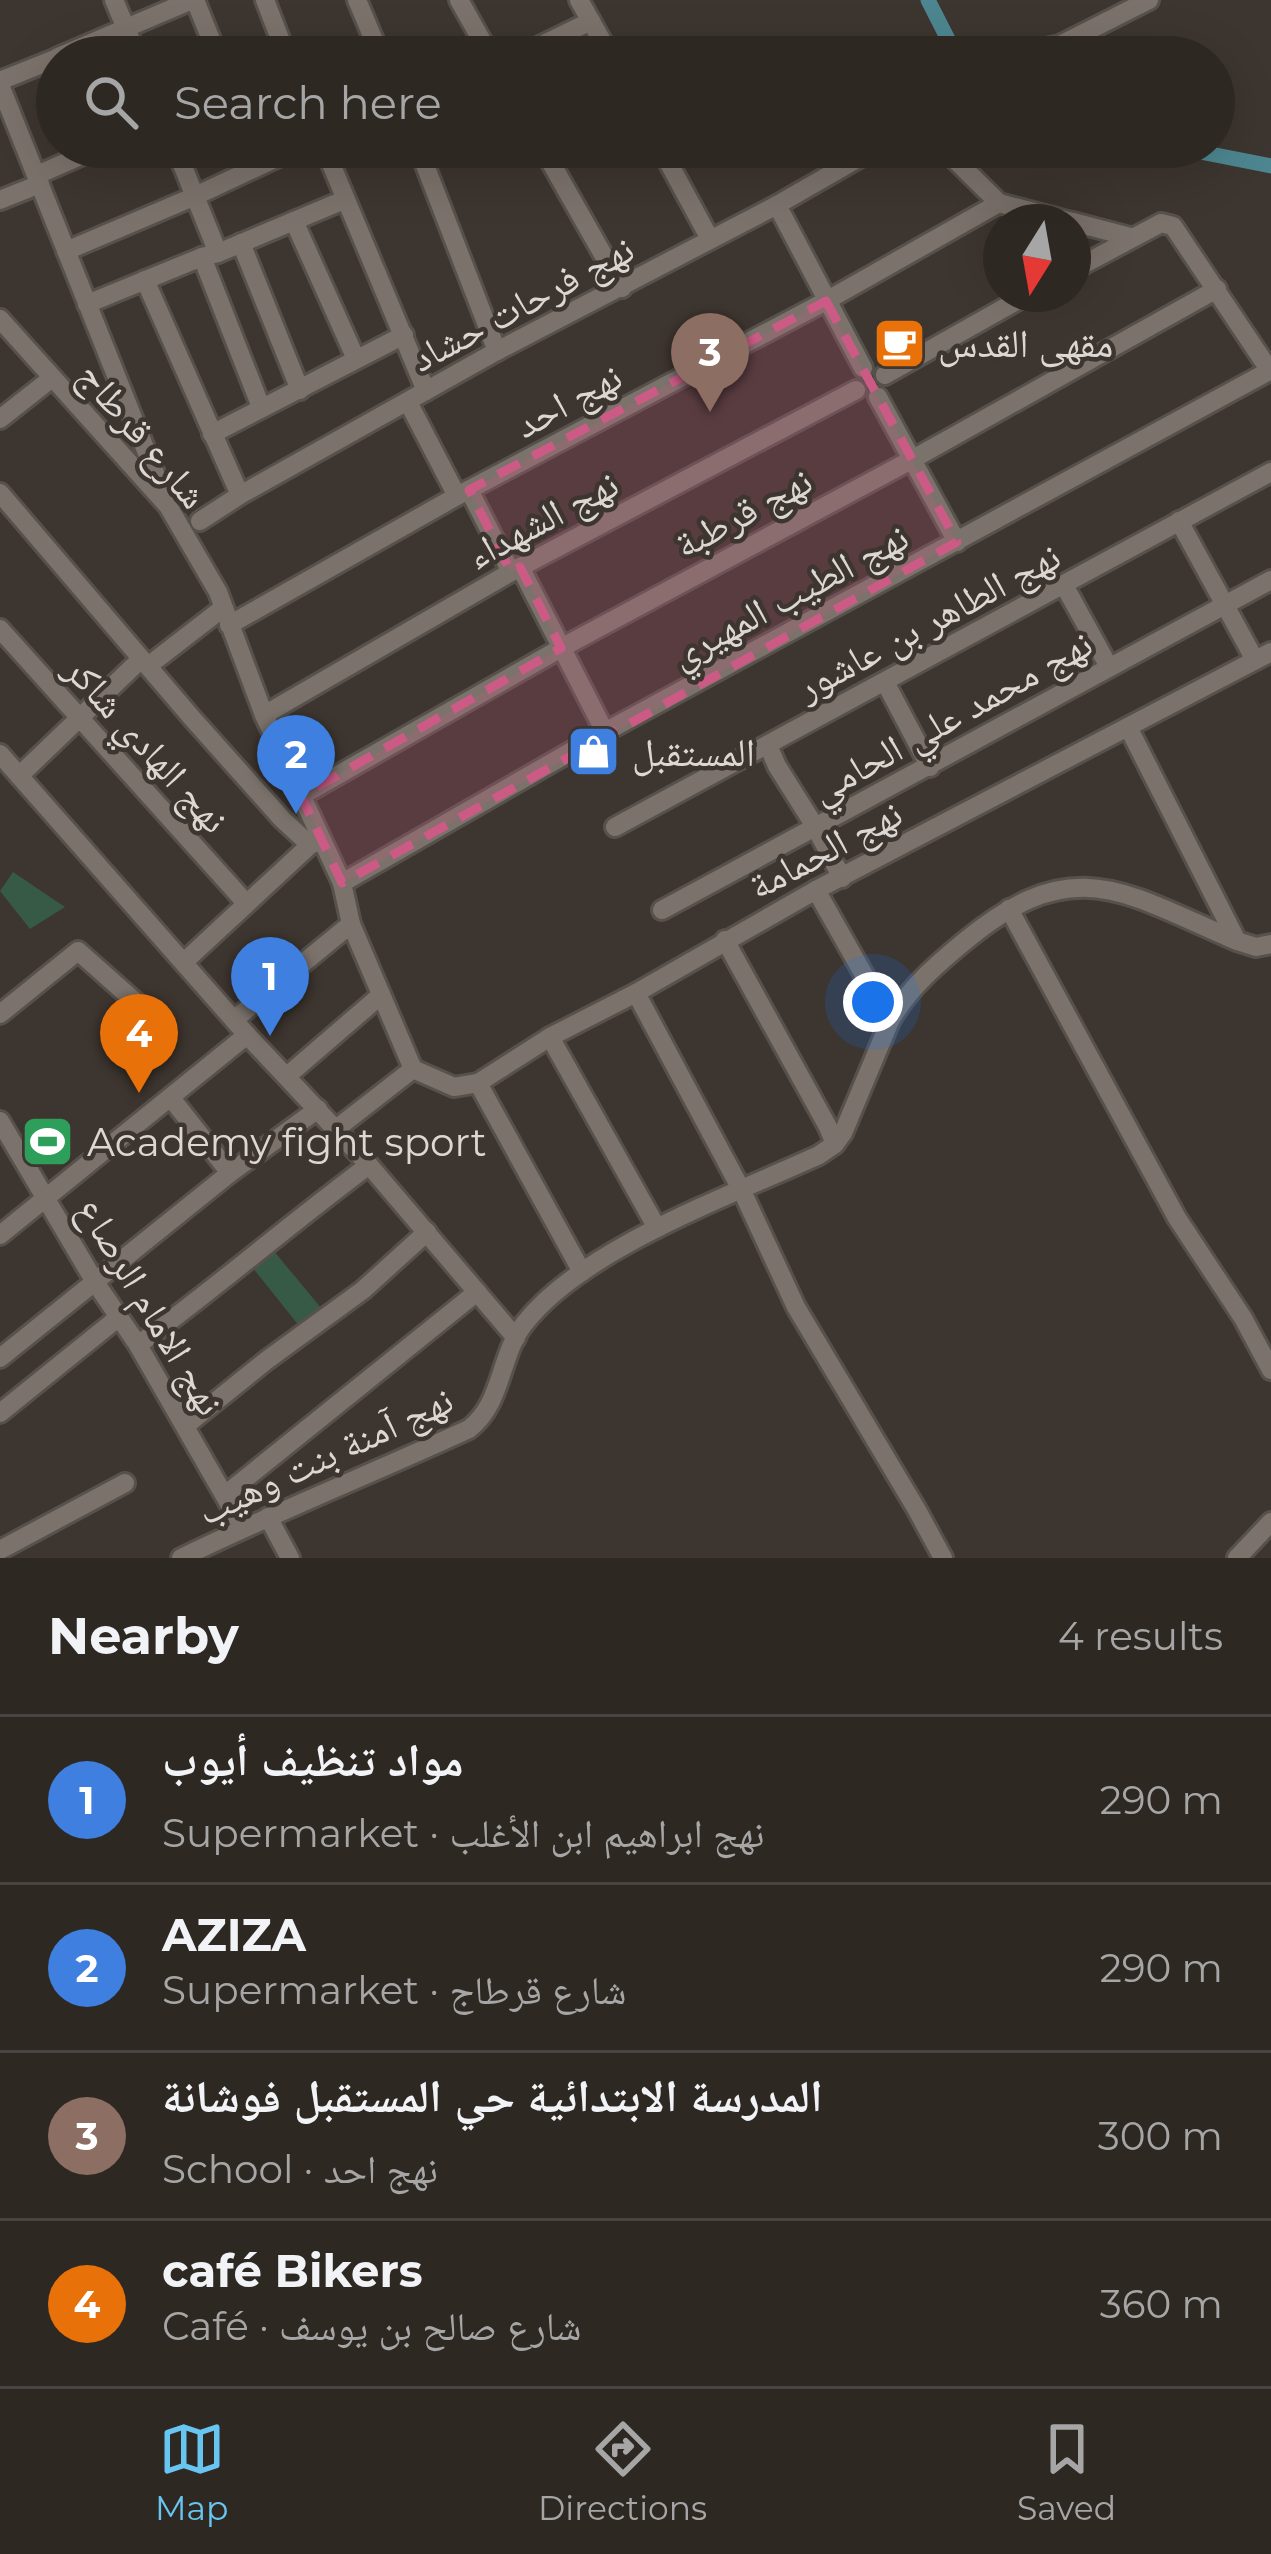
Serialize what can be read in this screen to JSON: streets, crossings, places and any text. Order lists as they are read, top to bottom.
{
  "streets": {
    "street": [
      "نهج فرحات حشاد",
      "نهج احد",
      "شارع قرطاج",
      "نهج قرطبة",
      "نهج الشهداء",
      "نهج الطيب المهيري",
      "نهج الطاهر بن عاشور",
      "نهج محمد علي الحامي",
      "نهج الهادي شاكر",
      "نهج الحمامة",
      "نهج الامام الرصاع",
      "نهج آمنة بنت وهيب"
    ]
  },
  "crossings": [
    ["نهج احد", "شارع قرطاج"],
    ["نهج احد", "نهج الهادي شاكر"],
    ["شارع قرطاج", "نهج قرطبة"],
    ["شارع قرطاج", "نهج الشهداء"],
    ["شارع قرطاج", "نهج الطيب المهيري"],
    ["نهج الامام الرصاع", "نهج آمنة بنت وهيب"]
  ],
  "places": {
    "cafe": ["مقهى القدس"],
    "shop": ["المستقبل"],
    "sports": ["Academy fight sport"]
  },
  "north": "bottom",
  "page": {
    "search": "Search here",
    "pins": [
      "3",
      "2",
      "1",
      "4"
    ],
    "heading": ["Nearby", "4 results"],
    "list": [
      {
        "mark": "1",
        "name": "مواد تنظيف أيوب",
        "note": "Supermarket · نهج ابراهيم ابن الأغلب",
        "value": "290 m"
      },
      {
        "mark": "2",
        "name": "AZIZA",
        "note": "Supermarket · شارع قرطاج",
        "value": "290 m"
      },
      {
        "mark": "3",
        "name": "المدرسة الابتدائية حي المستقبل فوشانة",
        "note": "School · نهج احد",
        "value": "300 m"
      },
      {
        "mark": "4",
        "name": "café Bikers",
        "note": "Café · شارع صالح بن يوسف",
        "value": "360 m"
      }
    ],
    "nav": ["Map", "Directions", "Saved"]
  }
}
